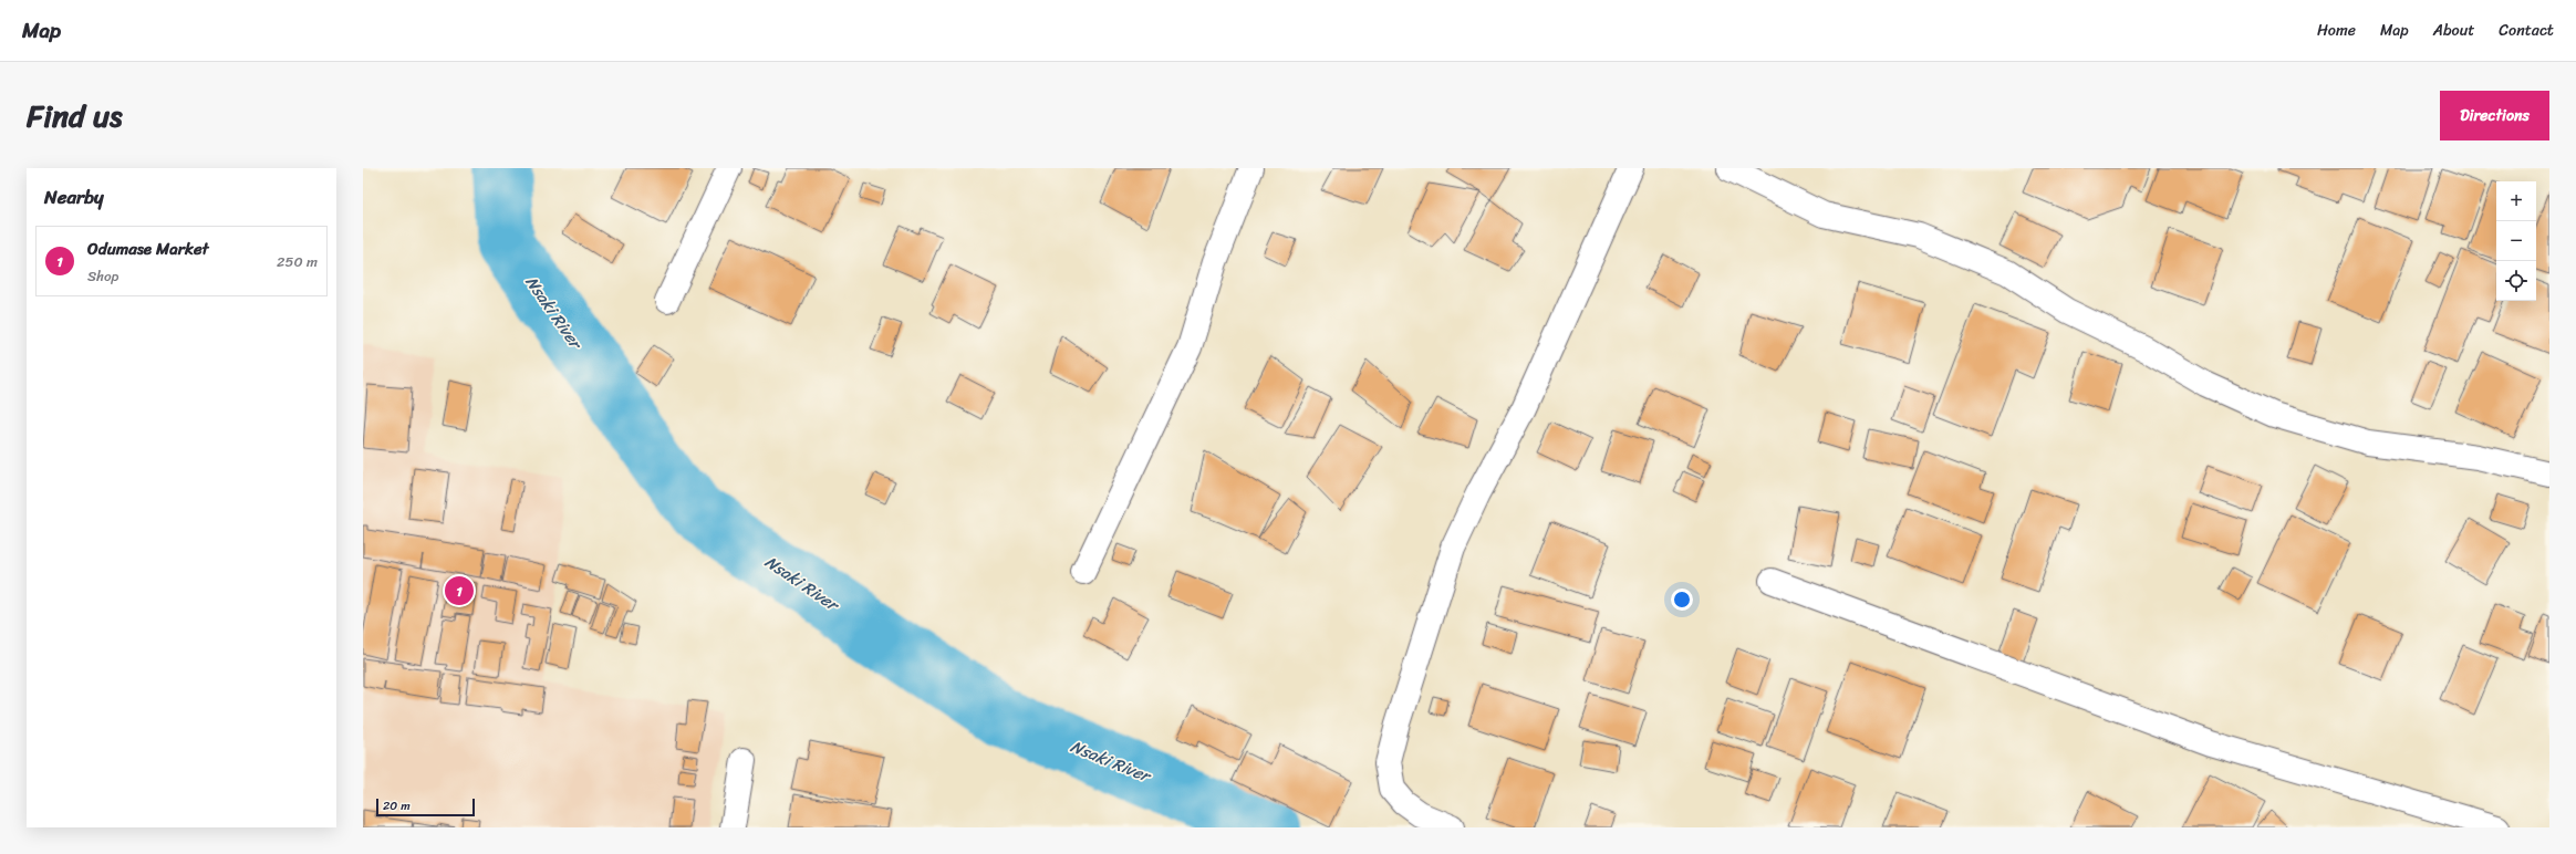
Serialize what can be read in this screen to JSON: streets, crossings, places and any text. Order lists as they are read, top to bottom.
{
  "water": ["Nsaki River"],
  "scale_bar": "20 m",
  "page": {
    "header": "Map",
    "nav": [
      "Home",
      "Map",
      "About",
      "Contact"
    ],
    "title": "Find us",
    "buttons": "Directions",
    "heading": "Nearby",
    "map_buttons": ["+", "−"],
    "list": [
      {
        "mark": "1",
        "name": "Odumase Market",
        "note": "Shop",
        "value": "250 m"
      }
    ],
    "pins": "1",
    "scale": "20 m"
  }
}
